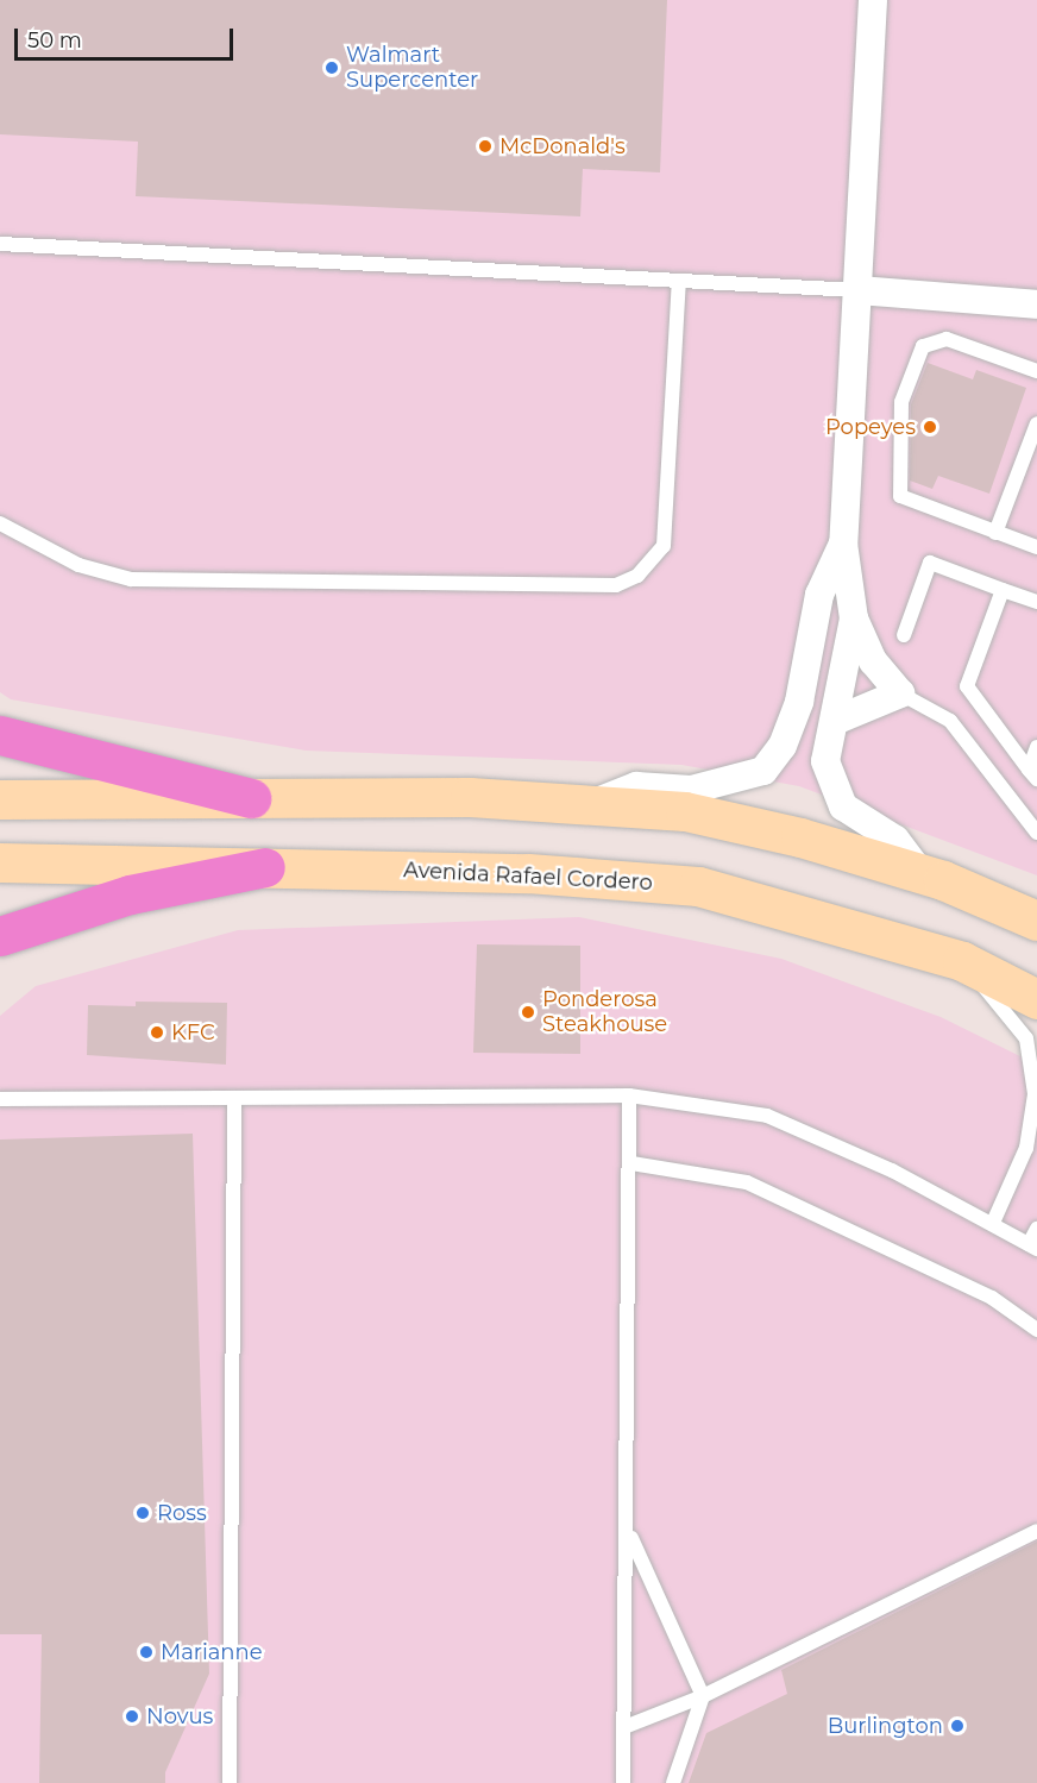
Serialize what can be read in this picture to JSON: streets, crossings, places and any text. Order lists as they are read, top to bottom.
{
  "streets": {
    "main road": ["Avenida Rafael Cordero"]
  },
  "places": [
    "Walmart Supercenter",
    "McDonald's",
    "Popeyes",
    "Ponderosa Steakhouse",
    "KFC",
    "Ross",
    "Marianne",
    "Novus",
    "Burlington"
  ],
  "scale_bar": "50 m"
}
